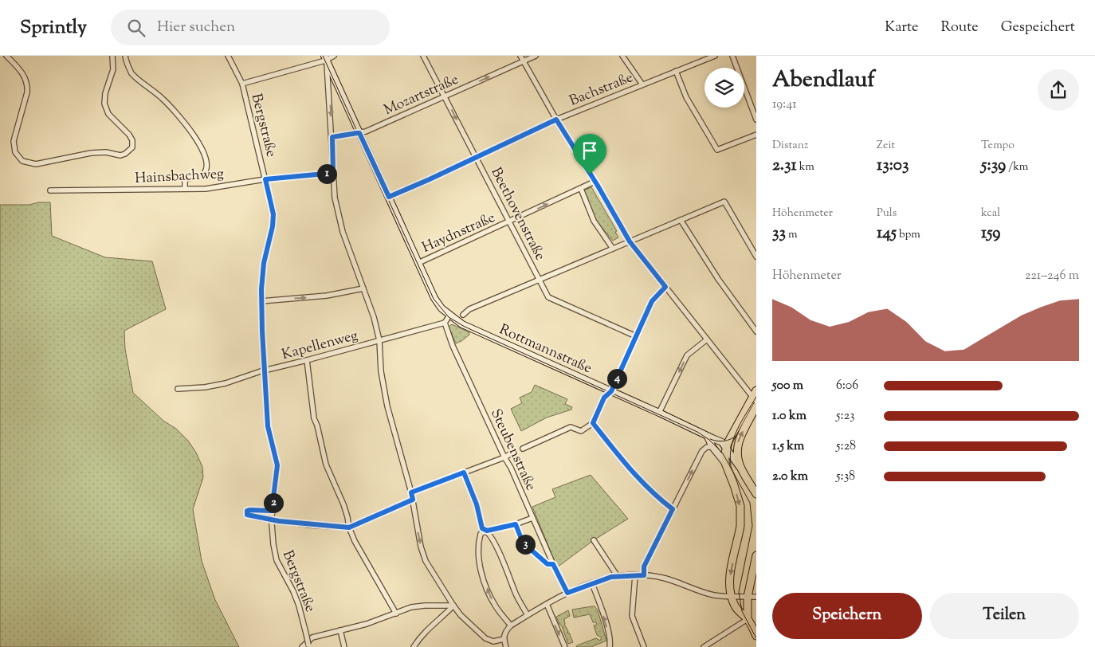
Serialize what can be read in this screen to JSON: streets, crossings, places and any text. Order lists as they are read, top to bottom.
{
  "streets": {
    "main road": ["Rottmannstraße"],
    "street": [
      "Bachstraße",
      "Mozartstraße",
      "Bergstraße",
      "Hainsbachweg",
      "Beethovenstraße",
      "Haydnstraße",
      "Kapellenweg",
      "Steubenstraße"
    ]
  },
  "crossings": [
    ["Bachstraße", "Beethovenstraße"],
    ["Mozartstraße", "Beethovenstraße"],
    ["Bergstraße", "Hainsbachweg"],
    ["Bergstraße", "Kapellenweg"],
    ["Beethovenstraße", "Haydnstraße"],
    ["Haydnstraße", "Rottmannstraße"],
    ["Kapellenweg", "Steubenstraße"]
  ],
  "one_way": ["Mozartstraße", "Haydnstraße"],
  "page": {
    "header": "Sprintly",
    "search": "Hier suchen",
    "nav": ["Karte", "Route", "Gespeichert"],
    "heading": ["Abendlauf", "19:41"],
    "stats": [
      ["Distanz", "2.31 km"],
      ["Zeit", "13:03"],
      ["Tempo", "5:39 /km"],
      ["Höhenmeter", "33 m"],
      ["Puls", "145 bpm"],
      ["kcal", "159"]
    ],
    "pins": [
      "1",
      "4",
      "2",
      "3"
    ],
    "chart": ["Höhenmeter", "221–246 m"],
    "list": [
      {
        "name": "500 m",
        "note": "6:06"
      },
      {
        "name": "1.0 km",
        "note": "5:23"
      },
      {
        "name": "1.5 km",
        "note": "5:28"
      },
      {
        "name": "2.0 km",
        "note": "5:38"
      }
    ],
    "buttons": ["Speichern", "Teilen"]
  }
}
